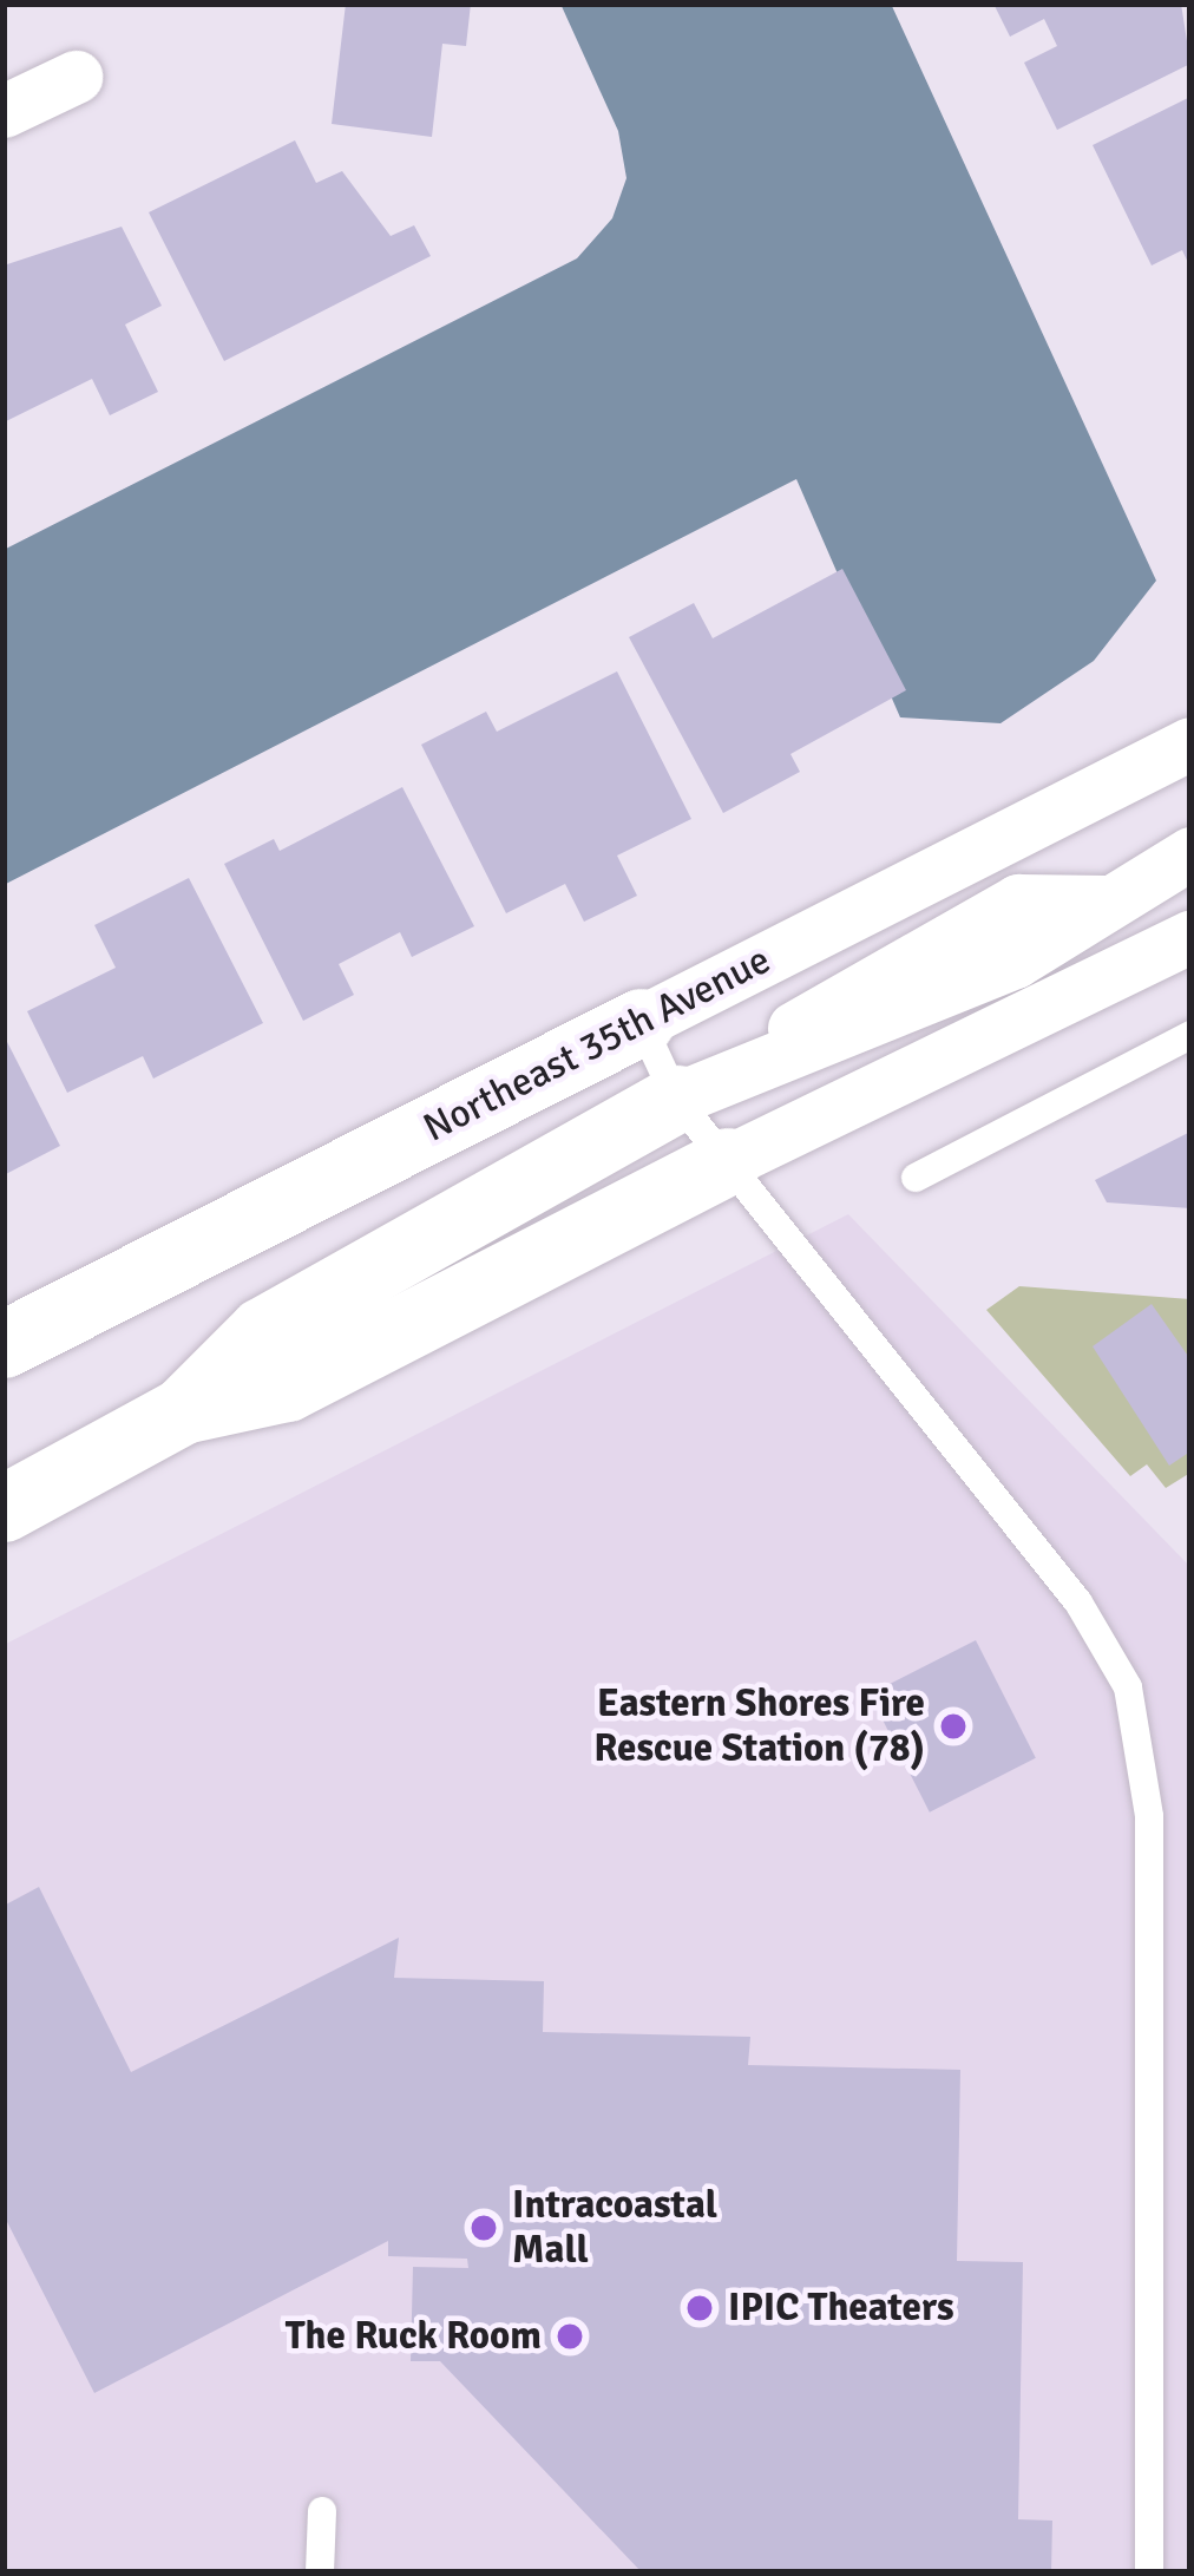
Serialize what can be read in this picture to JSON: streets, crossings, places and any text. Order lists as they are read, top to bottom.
{
  "streets": {
    "street": ["Northeast 35th Avenue"]
  },
  "places": [
    "Eastern Shores Fire Rescue Station (78)",
    "Intracoastal Mall",
    "IPIC Theaters",
    "The Ruck Room"
  ]
}
